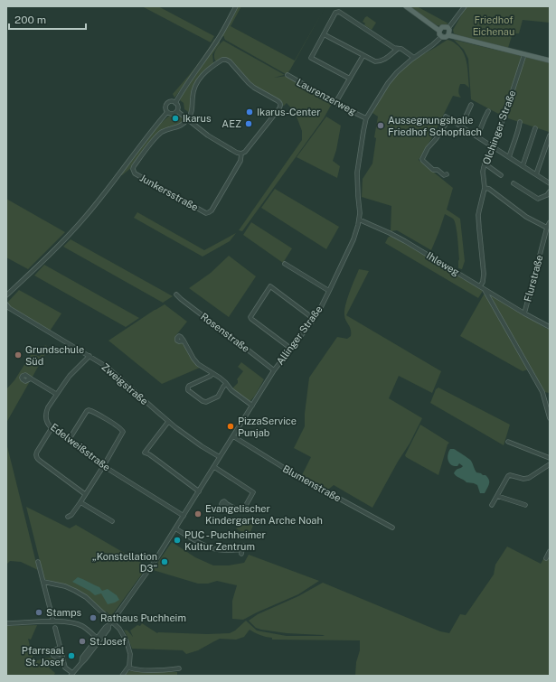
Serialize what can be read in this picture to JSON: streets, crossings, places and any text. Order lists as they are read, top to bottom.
{
  "streets": {
    "street": [
      "Laurenzerweg",
      "Olchinger Straße",
      "Junkersstraße",
      "Ihleweg",
      "Flurstraße",
      "Rosenstraße",
      "Allinger Straße",
      "Zweigstraße",
      "Edelweißstraße",
      "Blumenstraße"
    ]
  },
  "crossings": [
    ["Laurenzerweg", "Allinger Straße"],
    ["Olchinger Straße", "Ihleweg"],
    ["Ihleweg", "Flurstraße"],
    ["Ihleweg", "Allinger Straße"],
    ["Rosenstraße", "Allinger Straße"],
    ["Allinger Straße", "Zweigstraße"],
    ["Allinger Straße", "Edelweißstraße"],
    ["Allinger Straße", "Blumenstraße"],
    ["Zweigstraße", "Edelweißstraße"]
  ],
  "parks": ["Friedhof Eichenau"],
  "places": [
    "Ikarus-Center",
    "Ikarus",
    "AEZ",
    "Aussegnungshalle Friedhof Schopflach",
    "Grundschule Süd",
    "PizzaService Punjab",
    "Evangelischer Kindergarten Arche Noah",
    "PUC - Puchheimer Kultur Zentrum",
    "„Konstellation D3“",
    "Stamps",
    "Rathaus Puchheim",
    "St.Josef",
    "Pfarrsaal St. Josef"
  ],
  "scale_bar": "200 m"
}
